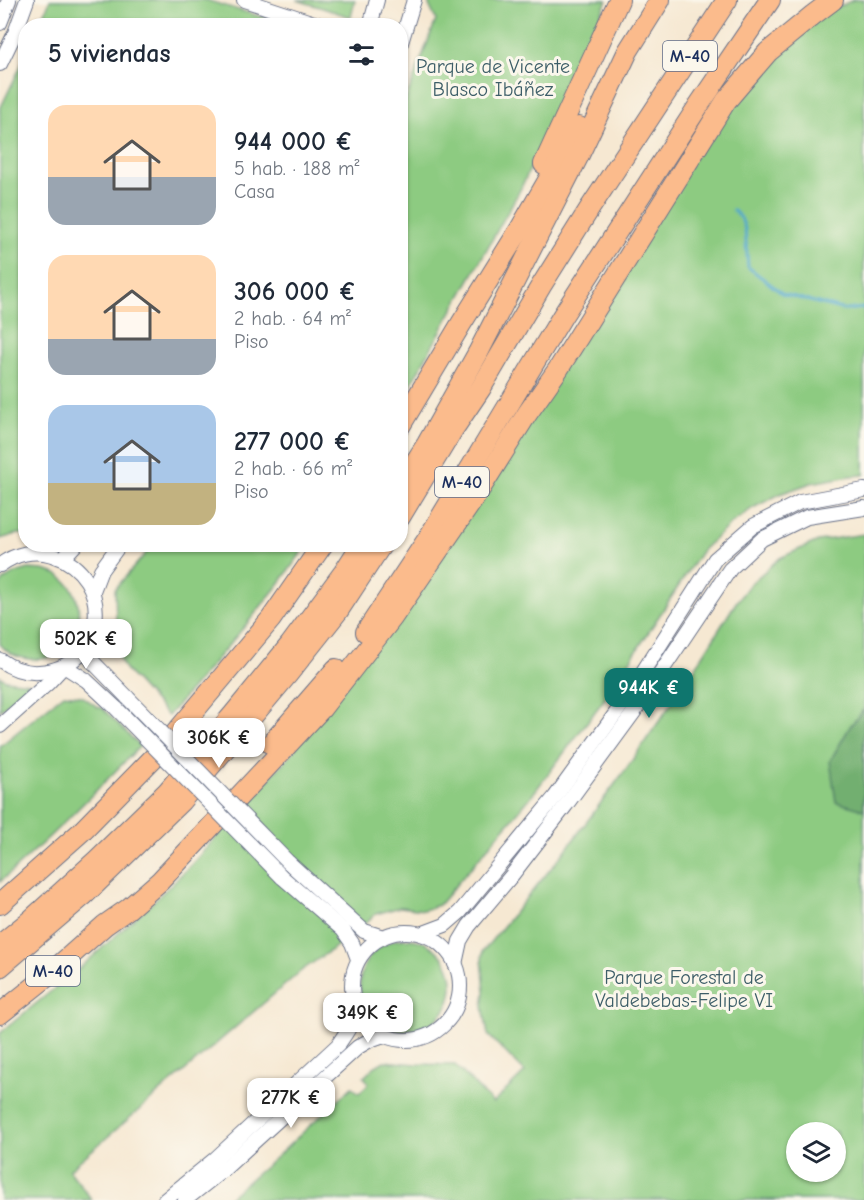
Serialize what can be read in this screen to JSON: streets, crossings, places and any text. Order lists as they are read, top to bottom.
{
  "streets": {
    "highway": ["M-40"]
  },
  "parks": ["Parque de Vicente Blasco Ibáñez", "Parque Forestal de Valdebebas-Felipe VI"],
  "page": {
    "heading": "5 viviendas",
    "list": [
      {
        "name": "944 000 €",
        "note": "5 hab. · 188 m² · Casa"
      },
      {
        "name": "306 000 €",
        "note": "2 hab. · 64 m² · Piso"
      },
      {
        "name": "277 000 €",
        "note": "2 hab. · 66 m² · Piso"
      }
    ],
    "price": [
      "502K €",
      "944K €",
      "306K €",
      "349K €",
      "277K €"
    ]
  }
}
